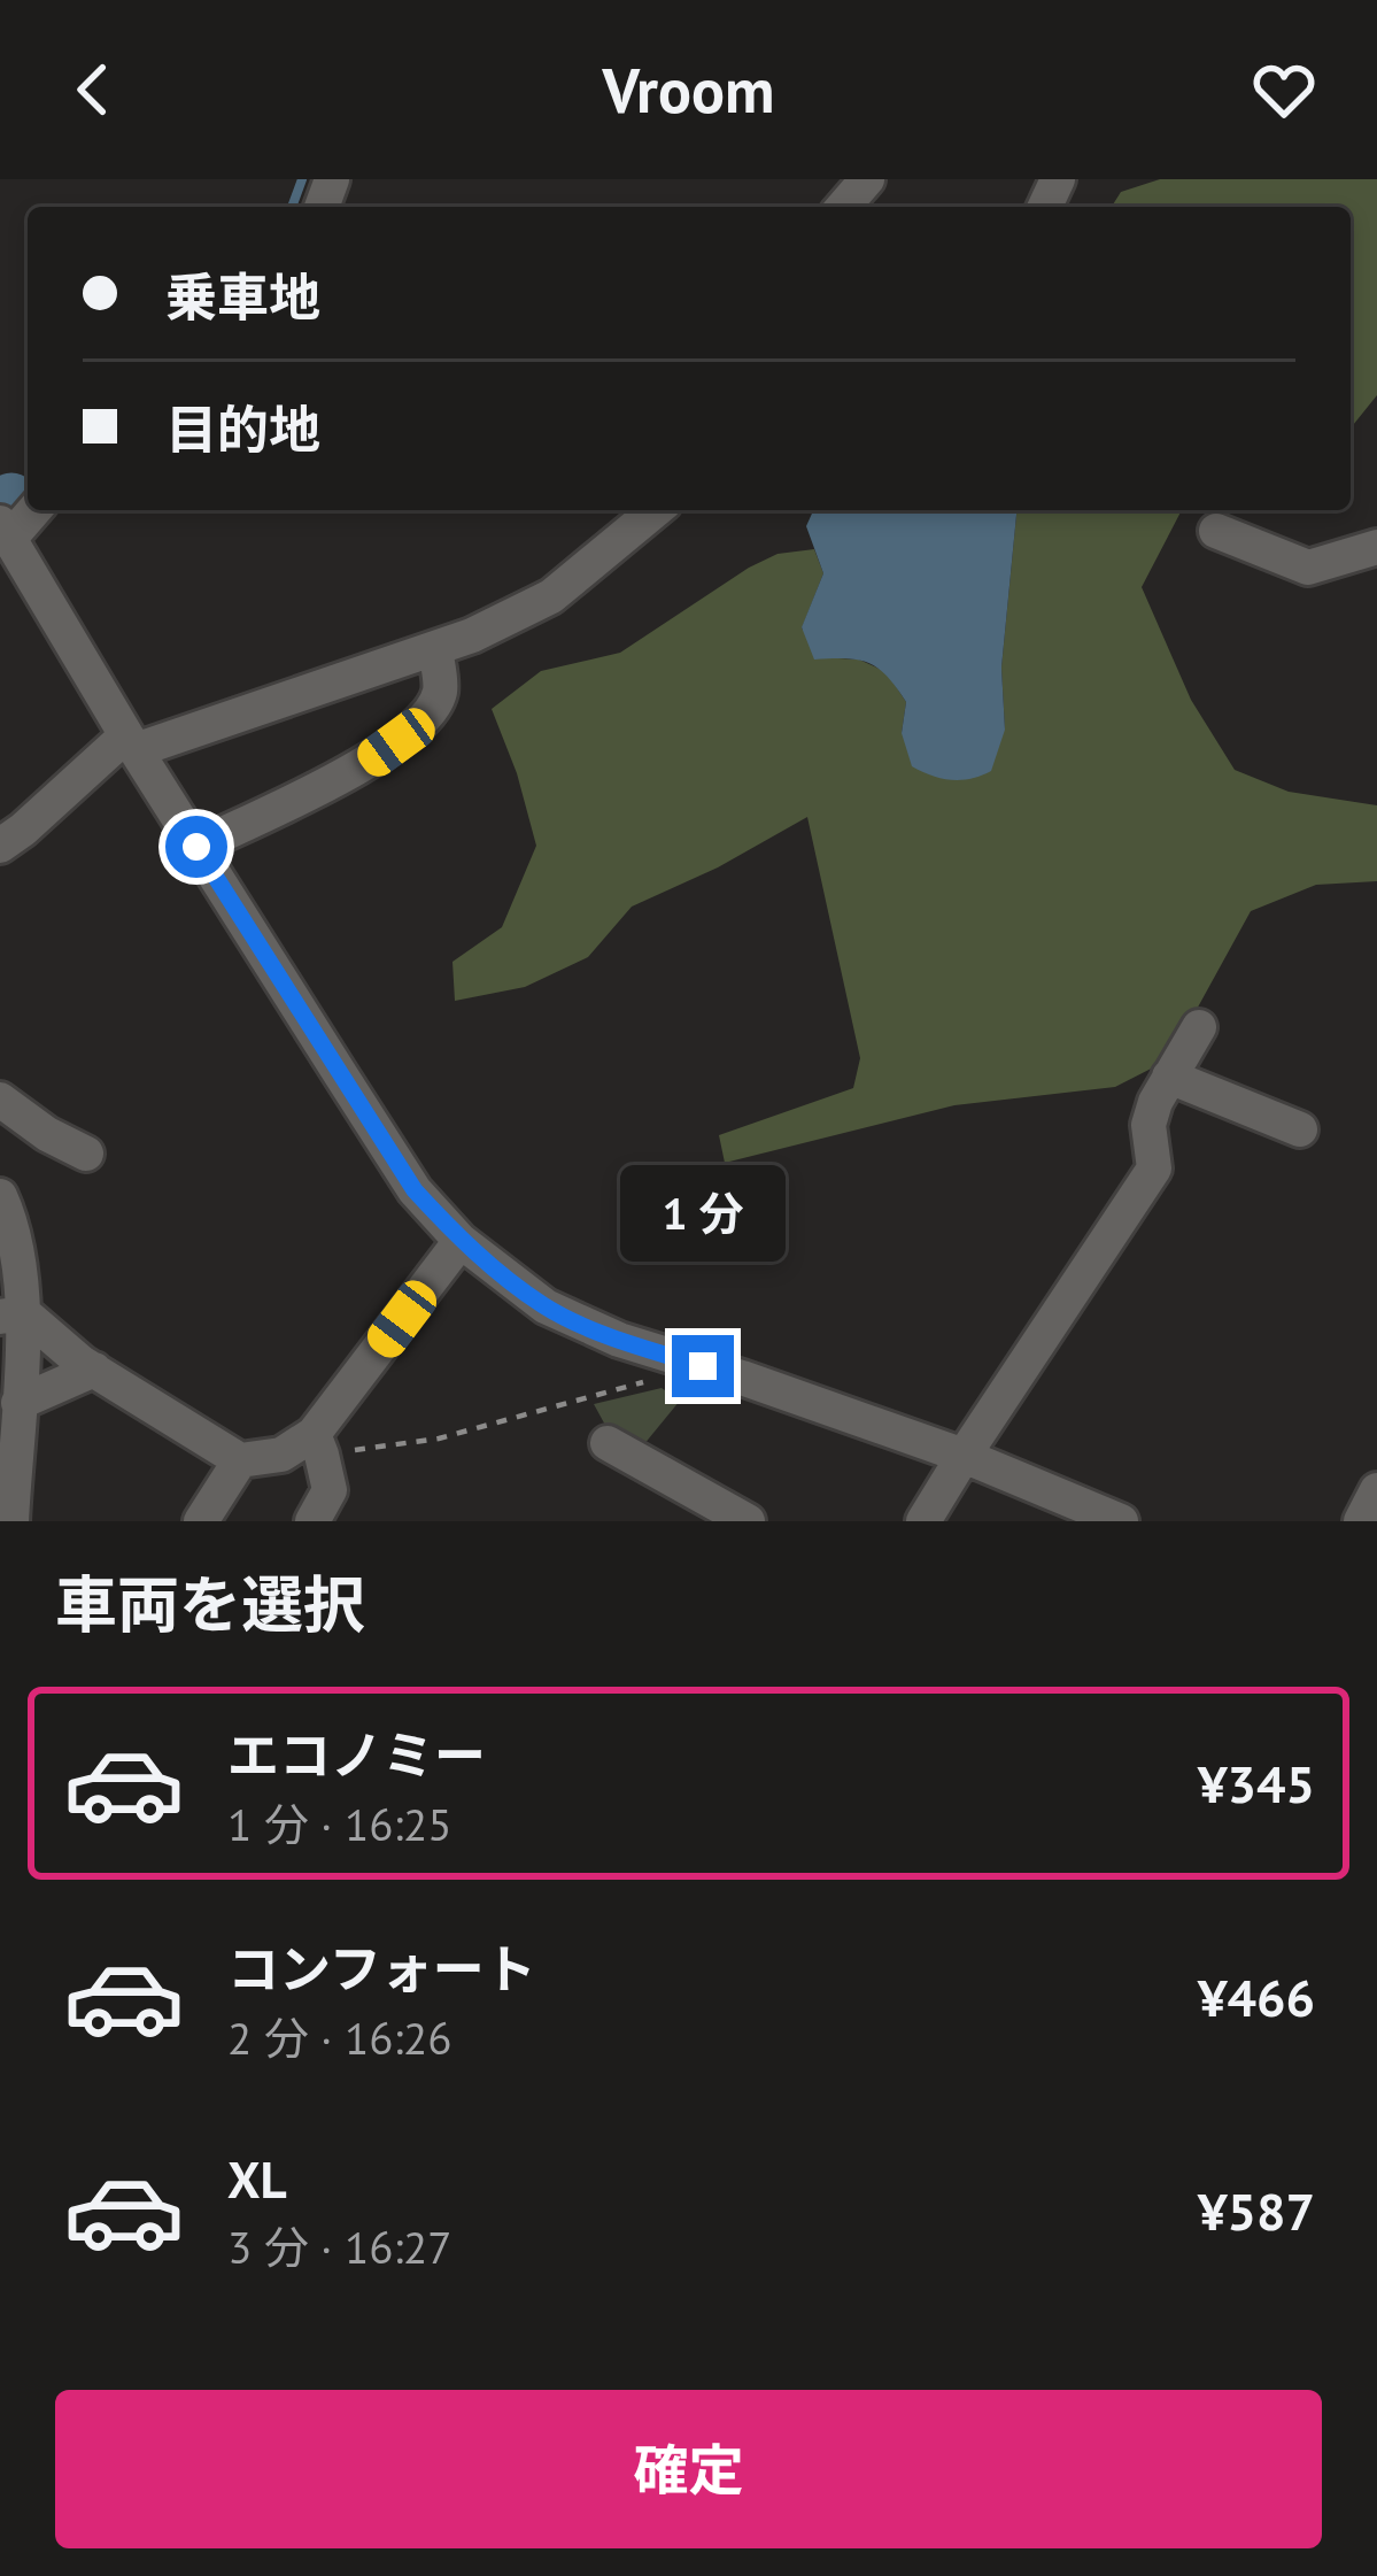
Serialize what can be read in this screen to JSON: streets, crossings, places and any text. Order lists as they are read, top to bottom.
{
  "page": {
    "header": "Vroom",
    "banner": ["乗車地", "目的地"],
    "bubble": "1 分",
    "heading": "車両を選択",
    "list": [
      {
        "name": "エコノミー",
        "note": "1 分 · 16:25",
        "value": "¥345"
      },
      {
        "name": "コンフォート",
        "note": "2 分 · 16:26",
        "value": "¥466"
      },
      {
        "name": "XL",
        "note": "3 分 · 16:27",
        "value": "¥587"
      }
    ],
    "buttons": "確定"
  }
}
